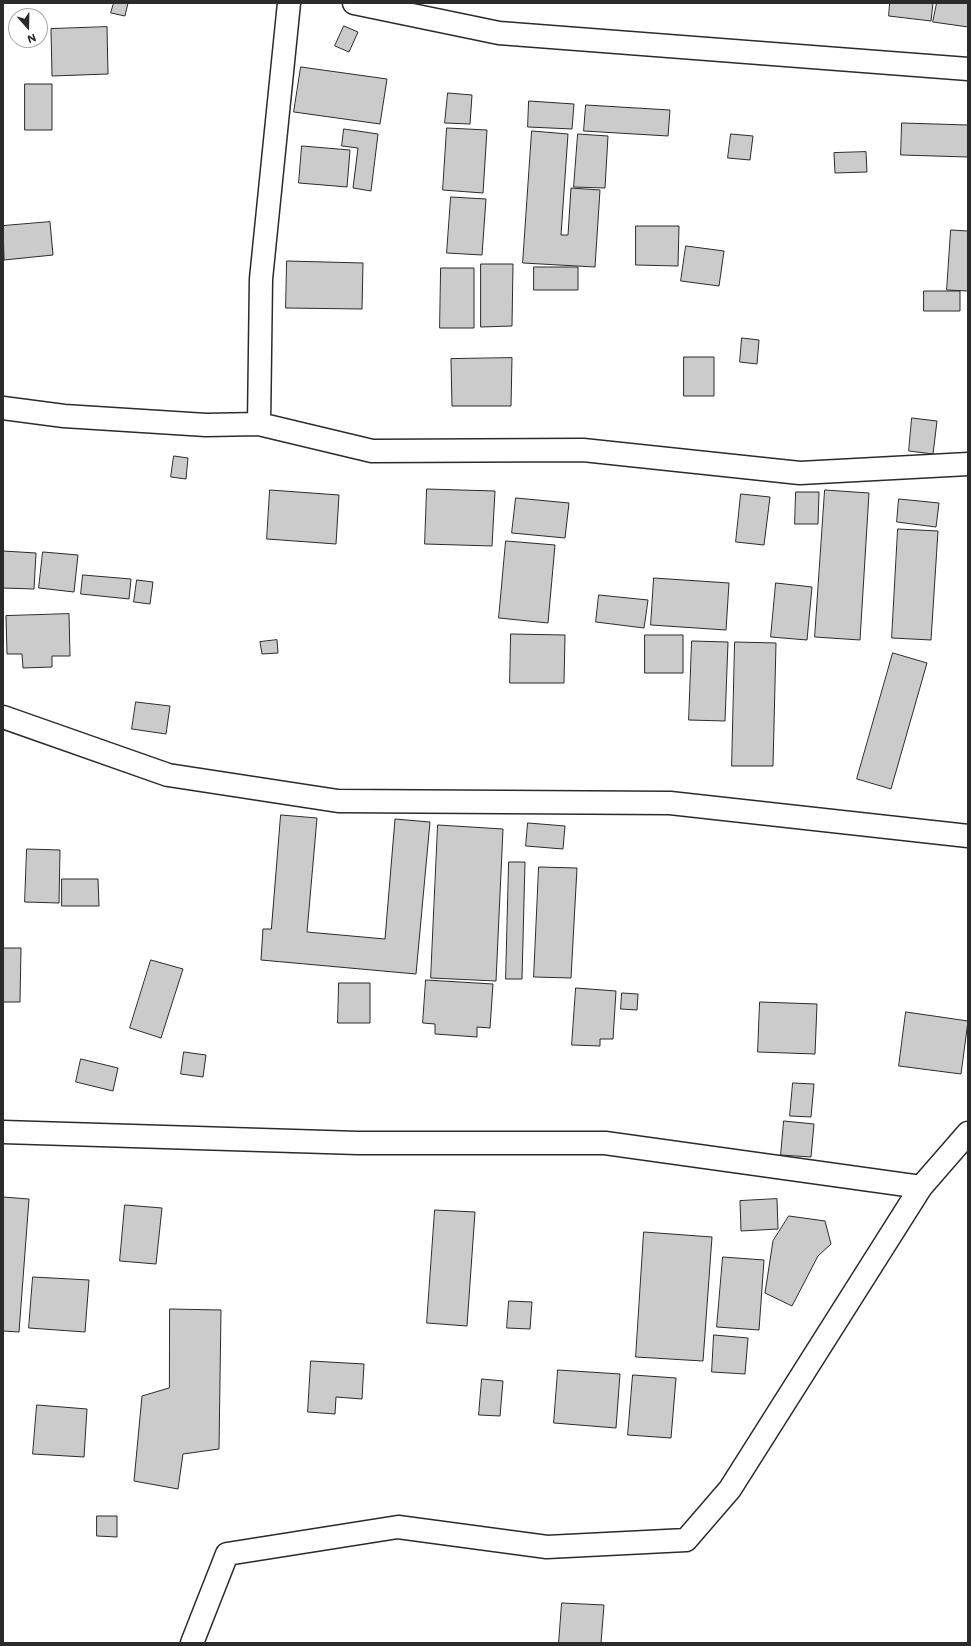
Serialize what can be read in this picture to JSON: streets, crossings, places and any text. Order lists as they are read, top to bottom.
{
  "north": "bottom"
}
